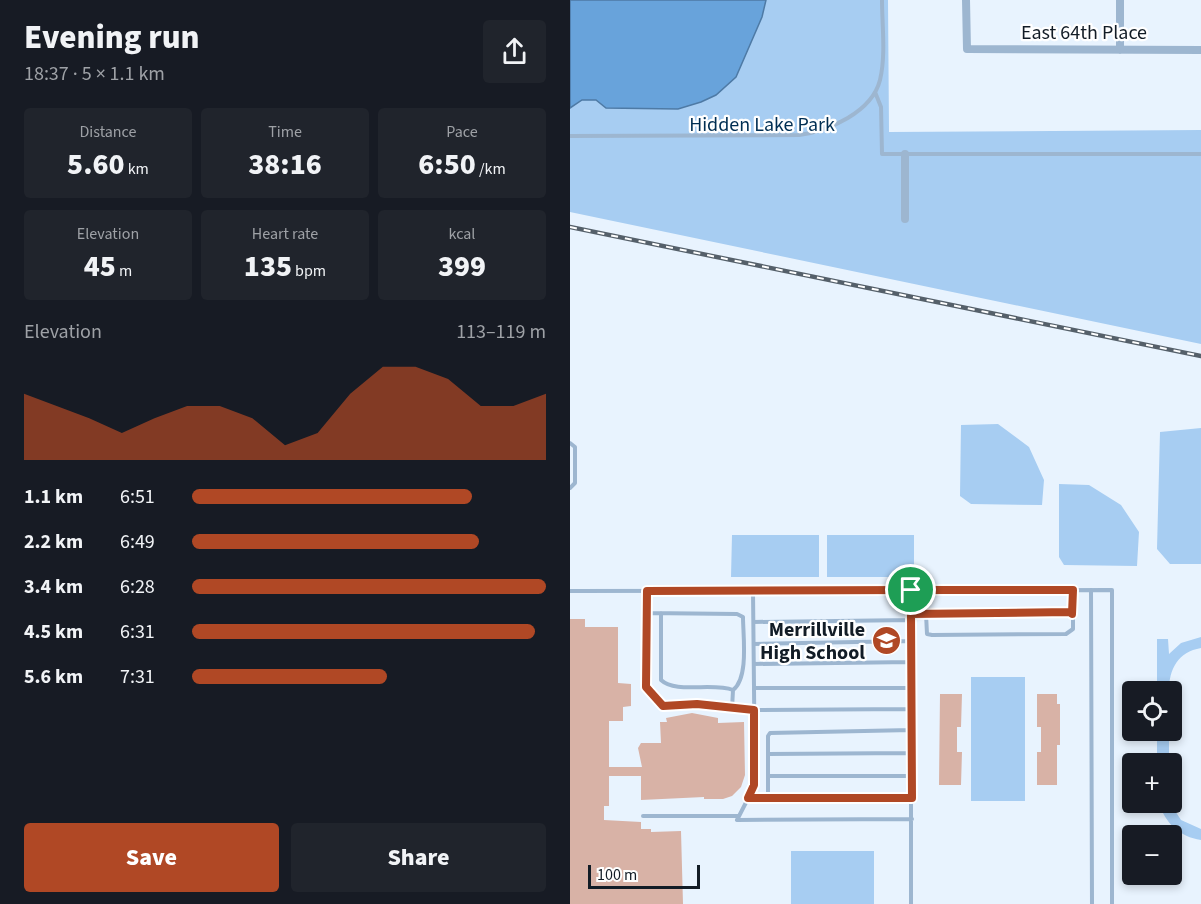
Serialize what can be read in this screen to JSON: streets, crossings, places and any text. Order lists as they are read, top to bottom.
{
  "streets": {
    "street": ["East 64th Place"]
  },
  "parks": ["Hidden Lake Park"],
  "places": {
    "school or university": ["Merrillville High School"]
  },
  "scale_bar": "100 m",
  "page": {
    "heading": ["Evening run", "18:37 · 5 × 1.1 km"],
    "stats": [
      ["Distance", "5.60 km"],
      ["Time", "38:16"],
      ["Pace", "6:50 /km"],
      ["Elevation", "45 m"],
      ["Heart rate", "135 bpm"],
      ["kcal", "399"]
    ],
    "chart": ["Elevation", "113–119 m"],
    "list": [
      {
        "name": "1.1 km",
        "note": "6:51"
      },
      {
        "name": "2.2 km",
        "note": "6:49"
      },
      {
        "name": "3.4 km",
        "note": "6:28"
      },
      {
        "name": "4.5 km",
        "note": "6:31"
      },
      {
        "name": "5.6 km",
        "note": "7:31"
      }
    ],
    "map_buttons": ["+", "−"],
    "buttons": ["Save", "Share"],
    "scale": "100 m"
  }
}
